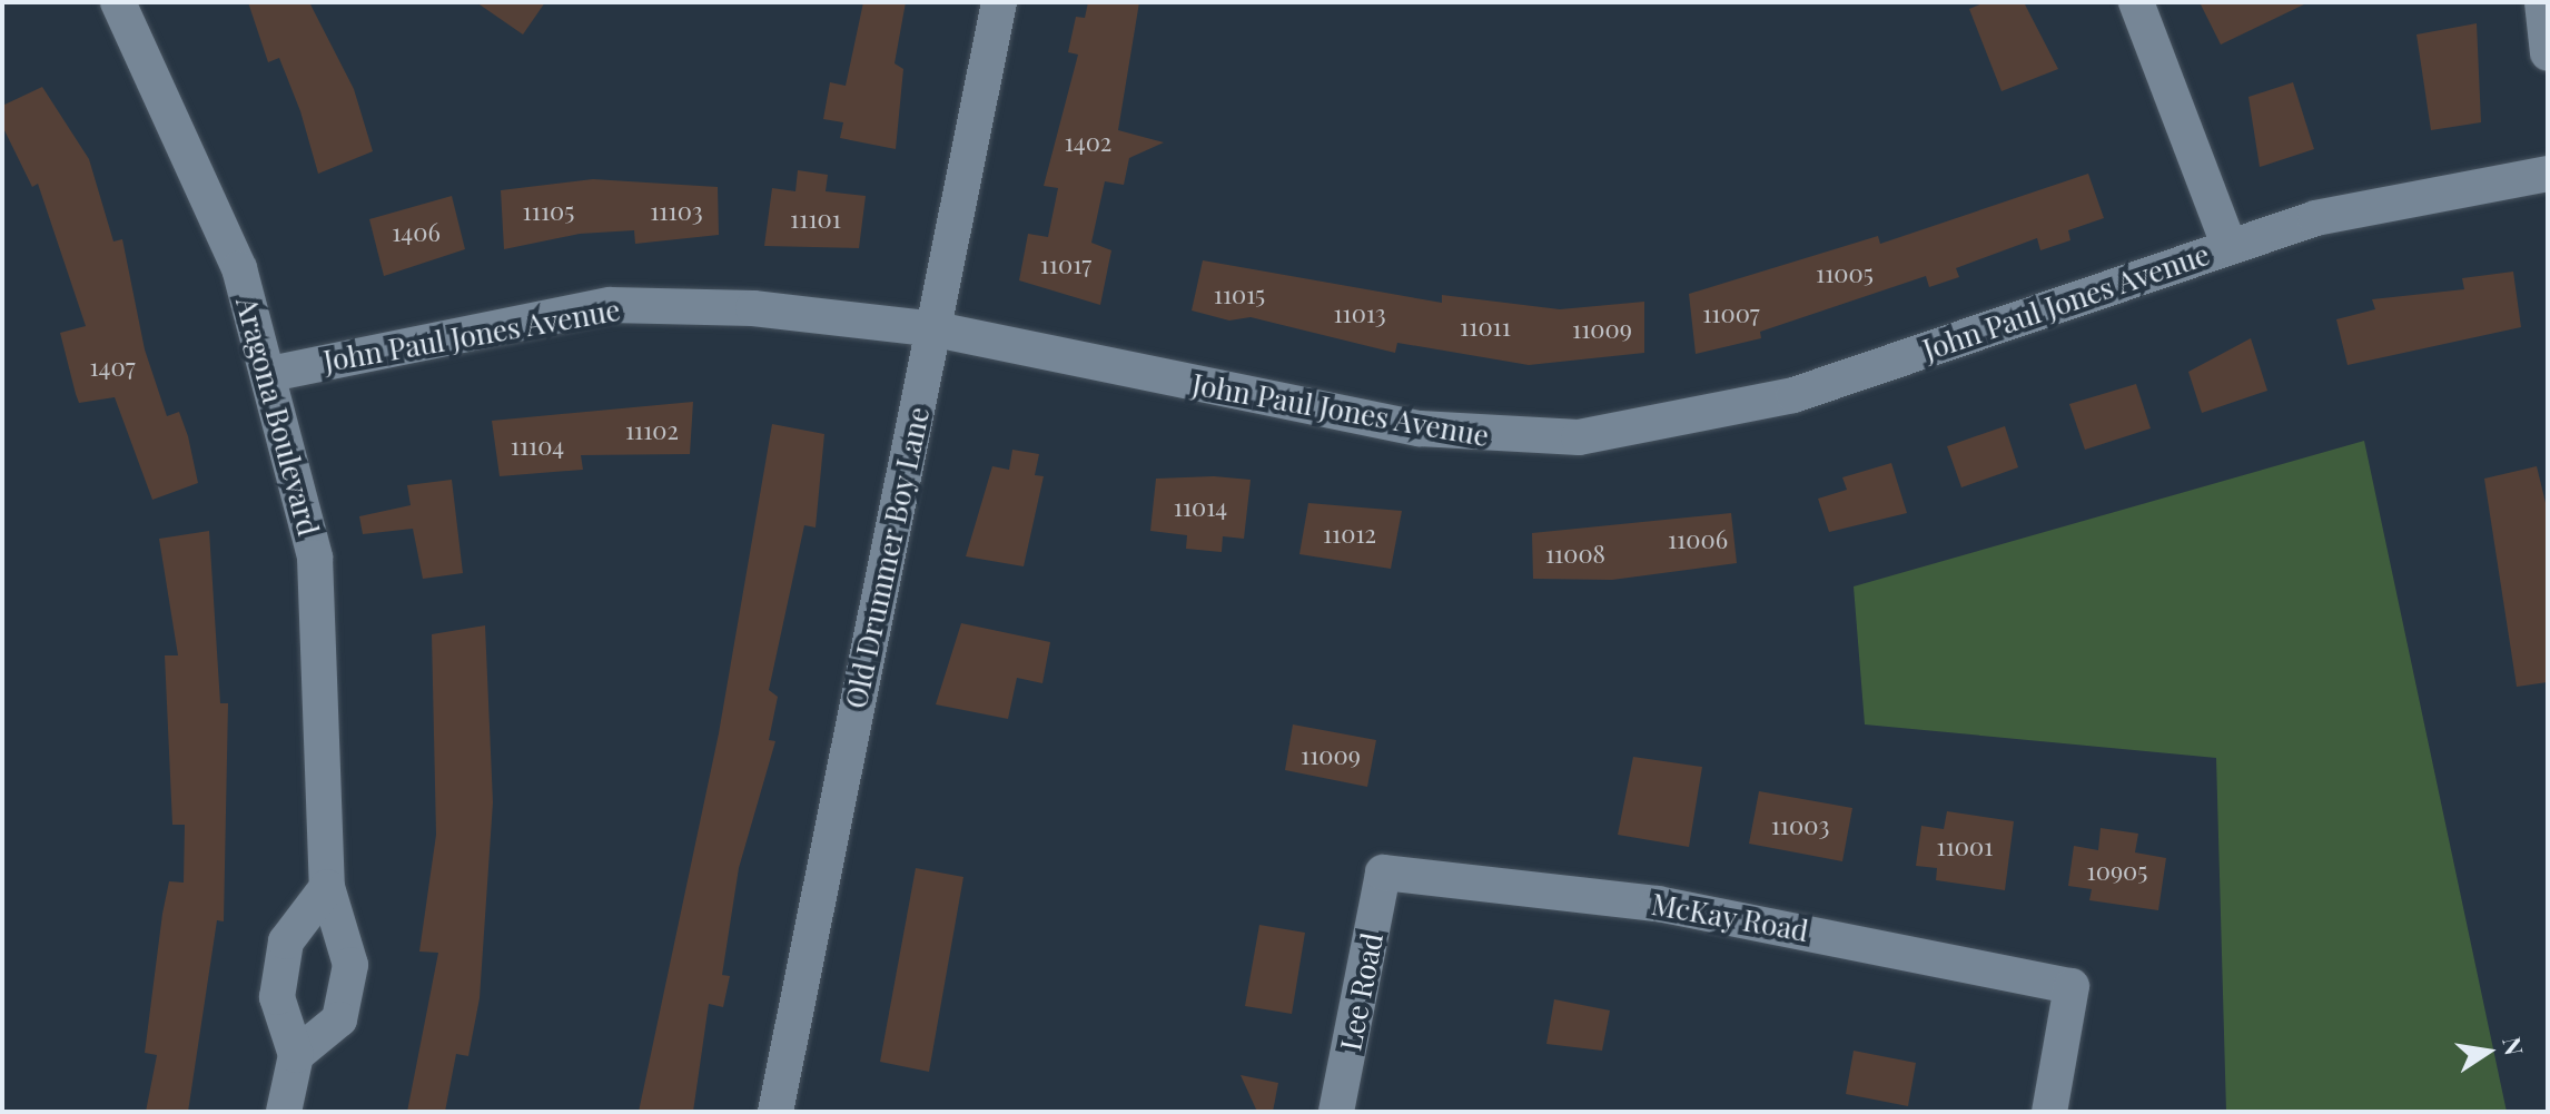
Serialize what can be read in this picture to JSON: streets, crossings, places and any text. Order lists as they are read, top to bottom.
{
  "streets": {
    "street": [
      "John Paul Jones Avenue",
      "Aragona Boulevard",
      "Old Drummer Boy Lane",
      "McKay Road",
      "Lee Road"
    ]
  },
  "crossings": [
    ["John Paul Jones Avenue", "Aragona Boulevard"],
    ["John Paul Jones Avenue", "Old Drummer Boy Lane"],
    ["McKay Road", "Lee Road"]
  ],
  "house_numbers": [
    "1402",
    "11105",
    "11103",
    "11101",
    "1406",
    "11017",
    "11005",
    "11015",
    "11013",
    "11007",
    "11011",
    "11009",
    "1407",
    "11102",
    "11104",
    "11014",
    "11012",
    "11006",
    "11008",
    "11009",
    "11003",
    "11001",
    "10905"
  ],
  "north": "right"
}
